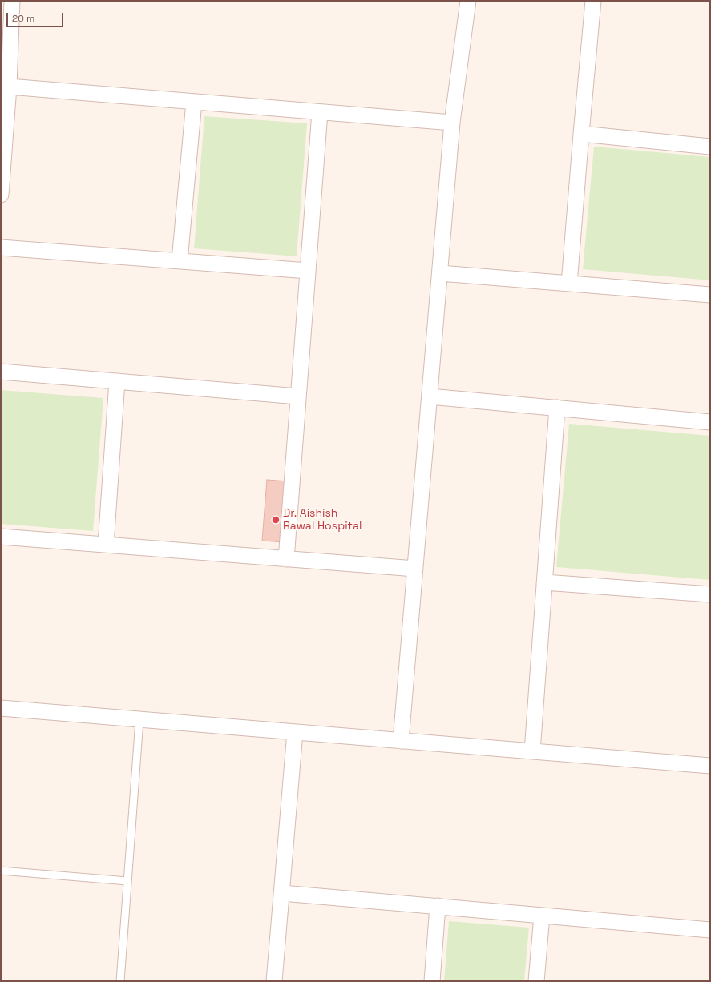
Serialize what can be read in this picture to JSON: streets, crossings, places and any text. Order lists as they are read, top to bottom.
{
  "places": ["Dr. Aishish Rawal Hospital"],
  "scale_bar": "20 m"
}
